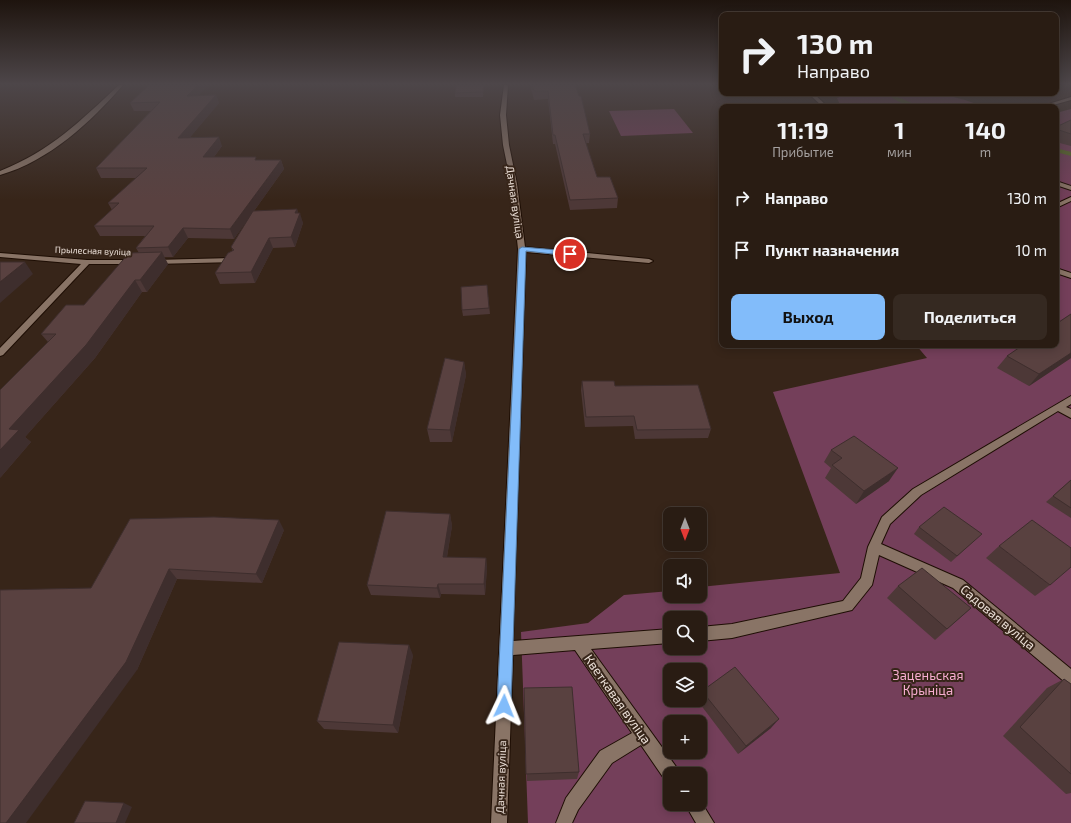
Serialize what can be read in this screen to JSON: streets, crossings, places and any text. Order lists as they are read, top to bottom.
{
  "streets": {
    "street": [
      "Дачная вуліца",
      "Прылесная вуліца",
      "Садовая вуліца",
      "Кветкавая вуліца"
    ]
  },
  "parks": ["Заценьская Крыніца"],
  "north": "bottom",
  "page": {
    "turn": ["130 m", "Направо"],
    "eta": [
      "11:19",
      "Прибытие",
      "1",
      "мин",
      "140",
      "m"
    ],
    "list": [
      {
        "name": "Направо",
        "value": "130 m"
      },
      {
        "name": "Пункт назначения",
        "value": "10 m"
      }
    ],
    "buttons": ["Выход", "Поделиться"],
    "map_buttons": ["+", "−"]
  }
}
